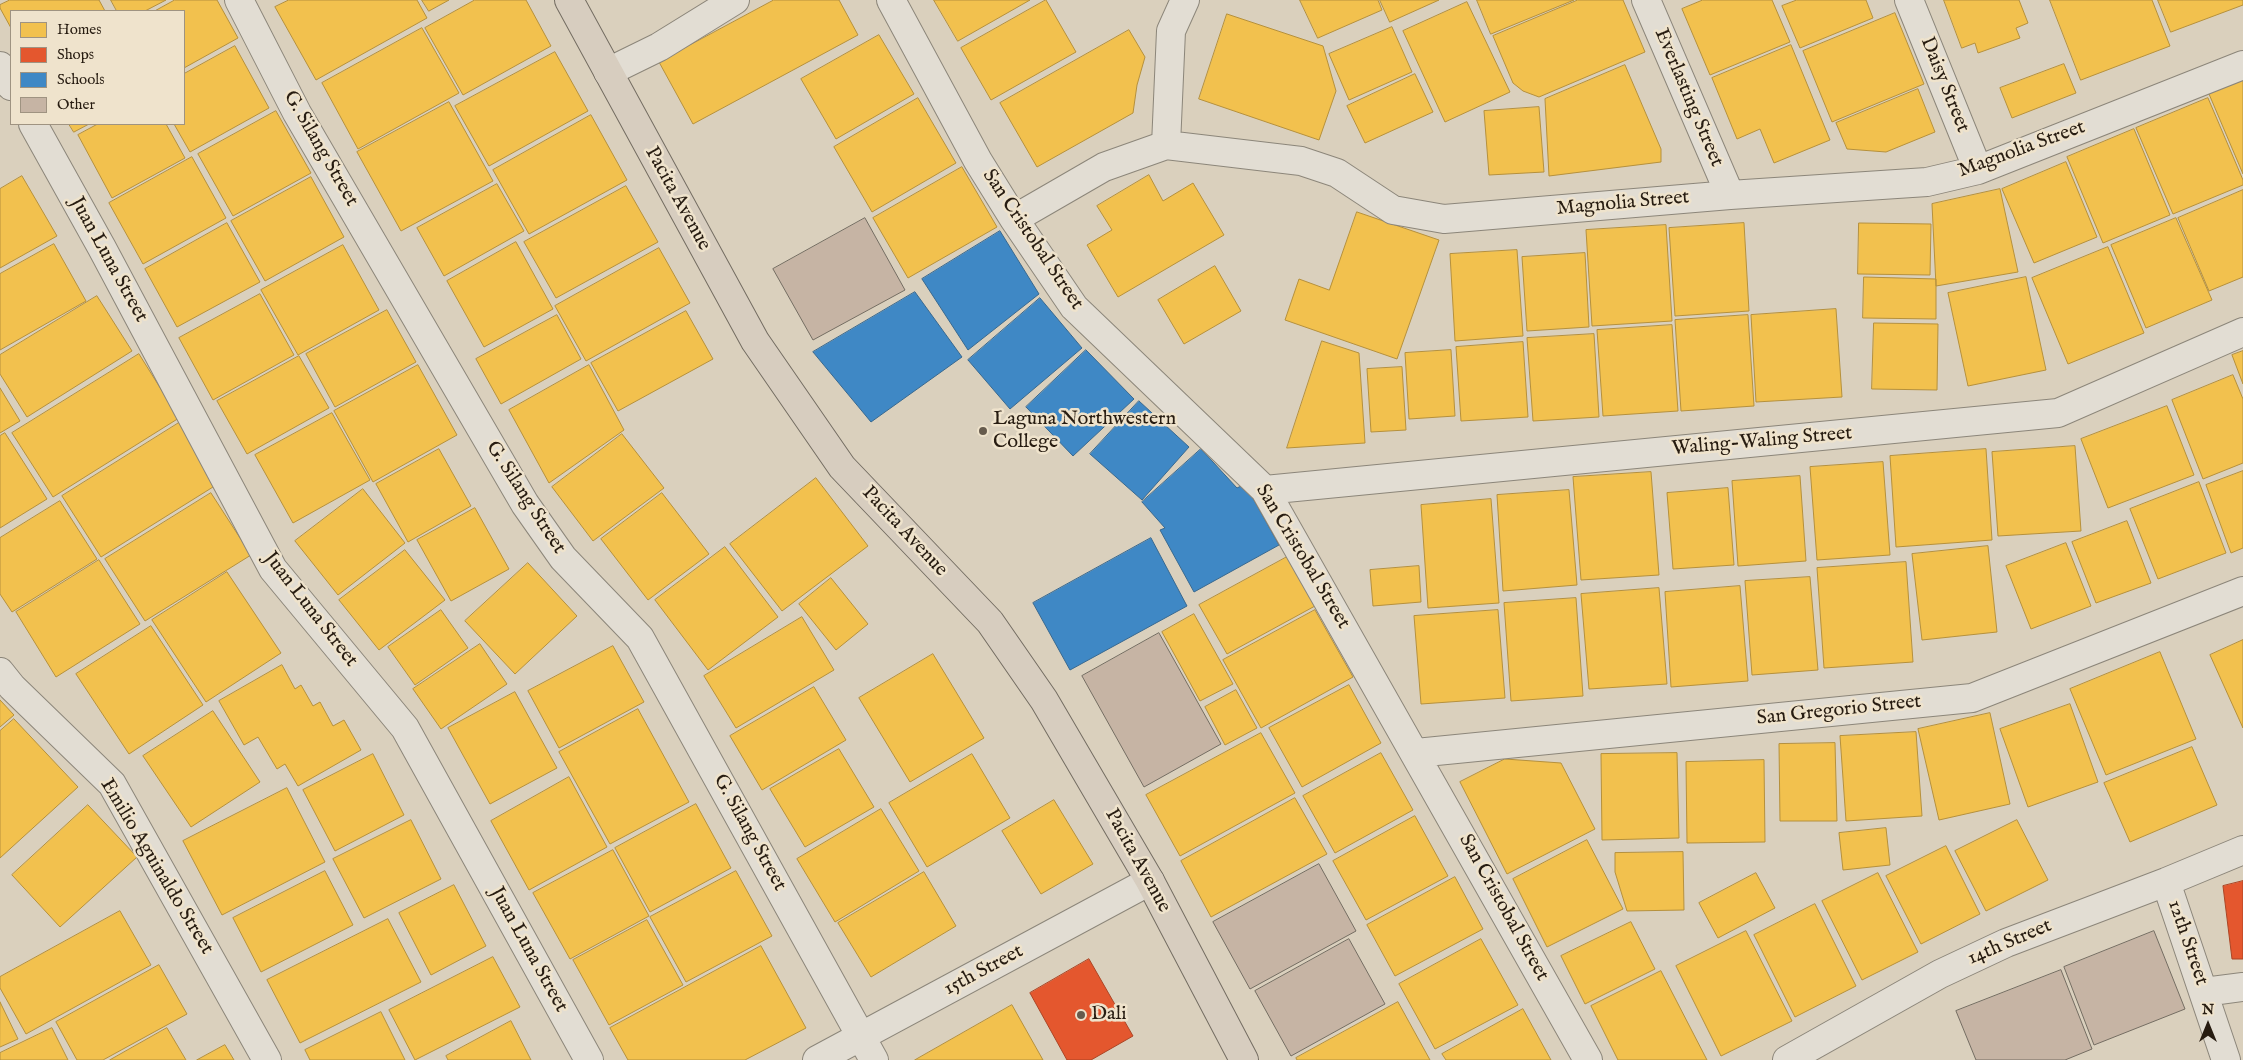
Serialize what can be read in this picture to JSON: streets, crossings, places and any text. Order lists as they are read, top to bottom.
{
  "streets": {
    "main road": ["Pacita Avenue"],
    "street": [
      "Daisy Street",
      "Everlasting Street",
      "G. Silang Street",
      "Magnolia Street",
      "San Cristobal Street",
      "Juan Luna Street",
      "Waling-Waling Street",
      "San Gregorio Street",
      "Emilio Aguinaldo Street",
      "14th Street",
      "12th Street",
      "15th Street"
    ]
  },
  "crossings": [
    ["Daisy Street", "Magnolia Street"],
    ["Everlasting Street", "Magnolia Street"],
    ["G. Silang Street", "15th Street"],
    ["Magnolia Street", "San Cristobal Street"],
    ["Pacita Avenue", "15th Street"],
    ["San Cristobal Street", "Waling-Waling Street"],
    ["San Cristobal Street", "San Gregorio Street"],
    ["14th Street", "12th Street"]
  ],
  "places": ["Laguna Northwestern College", "Dali"],
  "legend": [
    "Homes",
    "Shops",
    "Schools",
    "Other"
  ],
  "north": "top"
}
